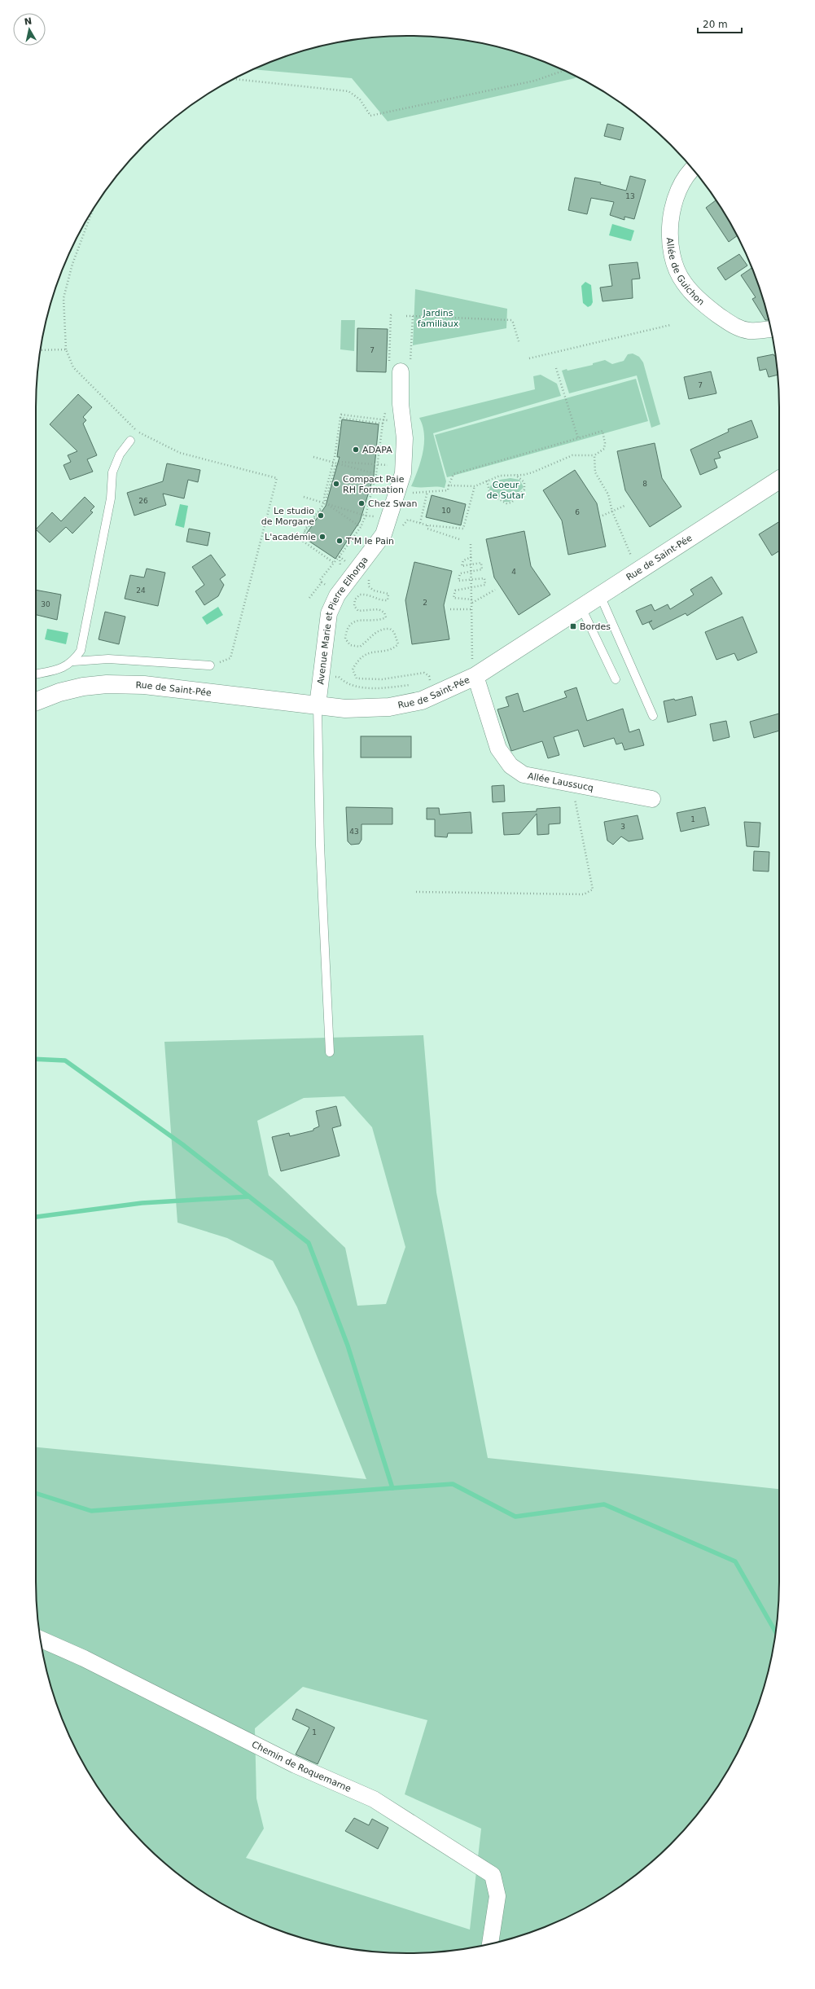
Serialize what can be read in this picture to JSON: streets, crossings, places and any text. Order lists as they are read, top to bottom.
{
  "streets": {
    "main road": ["Rue de Saint-Pée"],
    "street": [
      "Allée de Guichon",
      "Avenue Marie et Pierre Elhorga",
      "Allée Laussucq",
      "Chemin de Roquemarne"
    ]
  },
  "crossings": [
    ["Rue de Saint-Pée", "Avenue Marie et Pierre Elhorga"],
    ["Rue de Saint-Pée", "Allée Laussucq"]
  ],
  "parks": ["Jardins familiaux", "Coeur de Sutar"],
  "places": {
    "other": [
      "ADAPA",
      "Compact Paie RH Formation",
      "Chez Swan",
      "Le studio de Morgane",
      "L'académie",
      "T'M le Pain"
    ],
    "transit": ["Bordes"]
  },
  "house_numbers": [
    "13",
    "7",
    "7",
    "8",
    "26",
    "10",
    "6",
    "4",
    "24",
    "2",
    "30",
    "1",
    "3",
    "43",
    "1"
  ],
  "scale_bar": "20 m",
  "north": "top"
}
